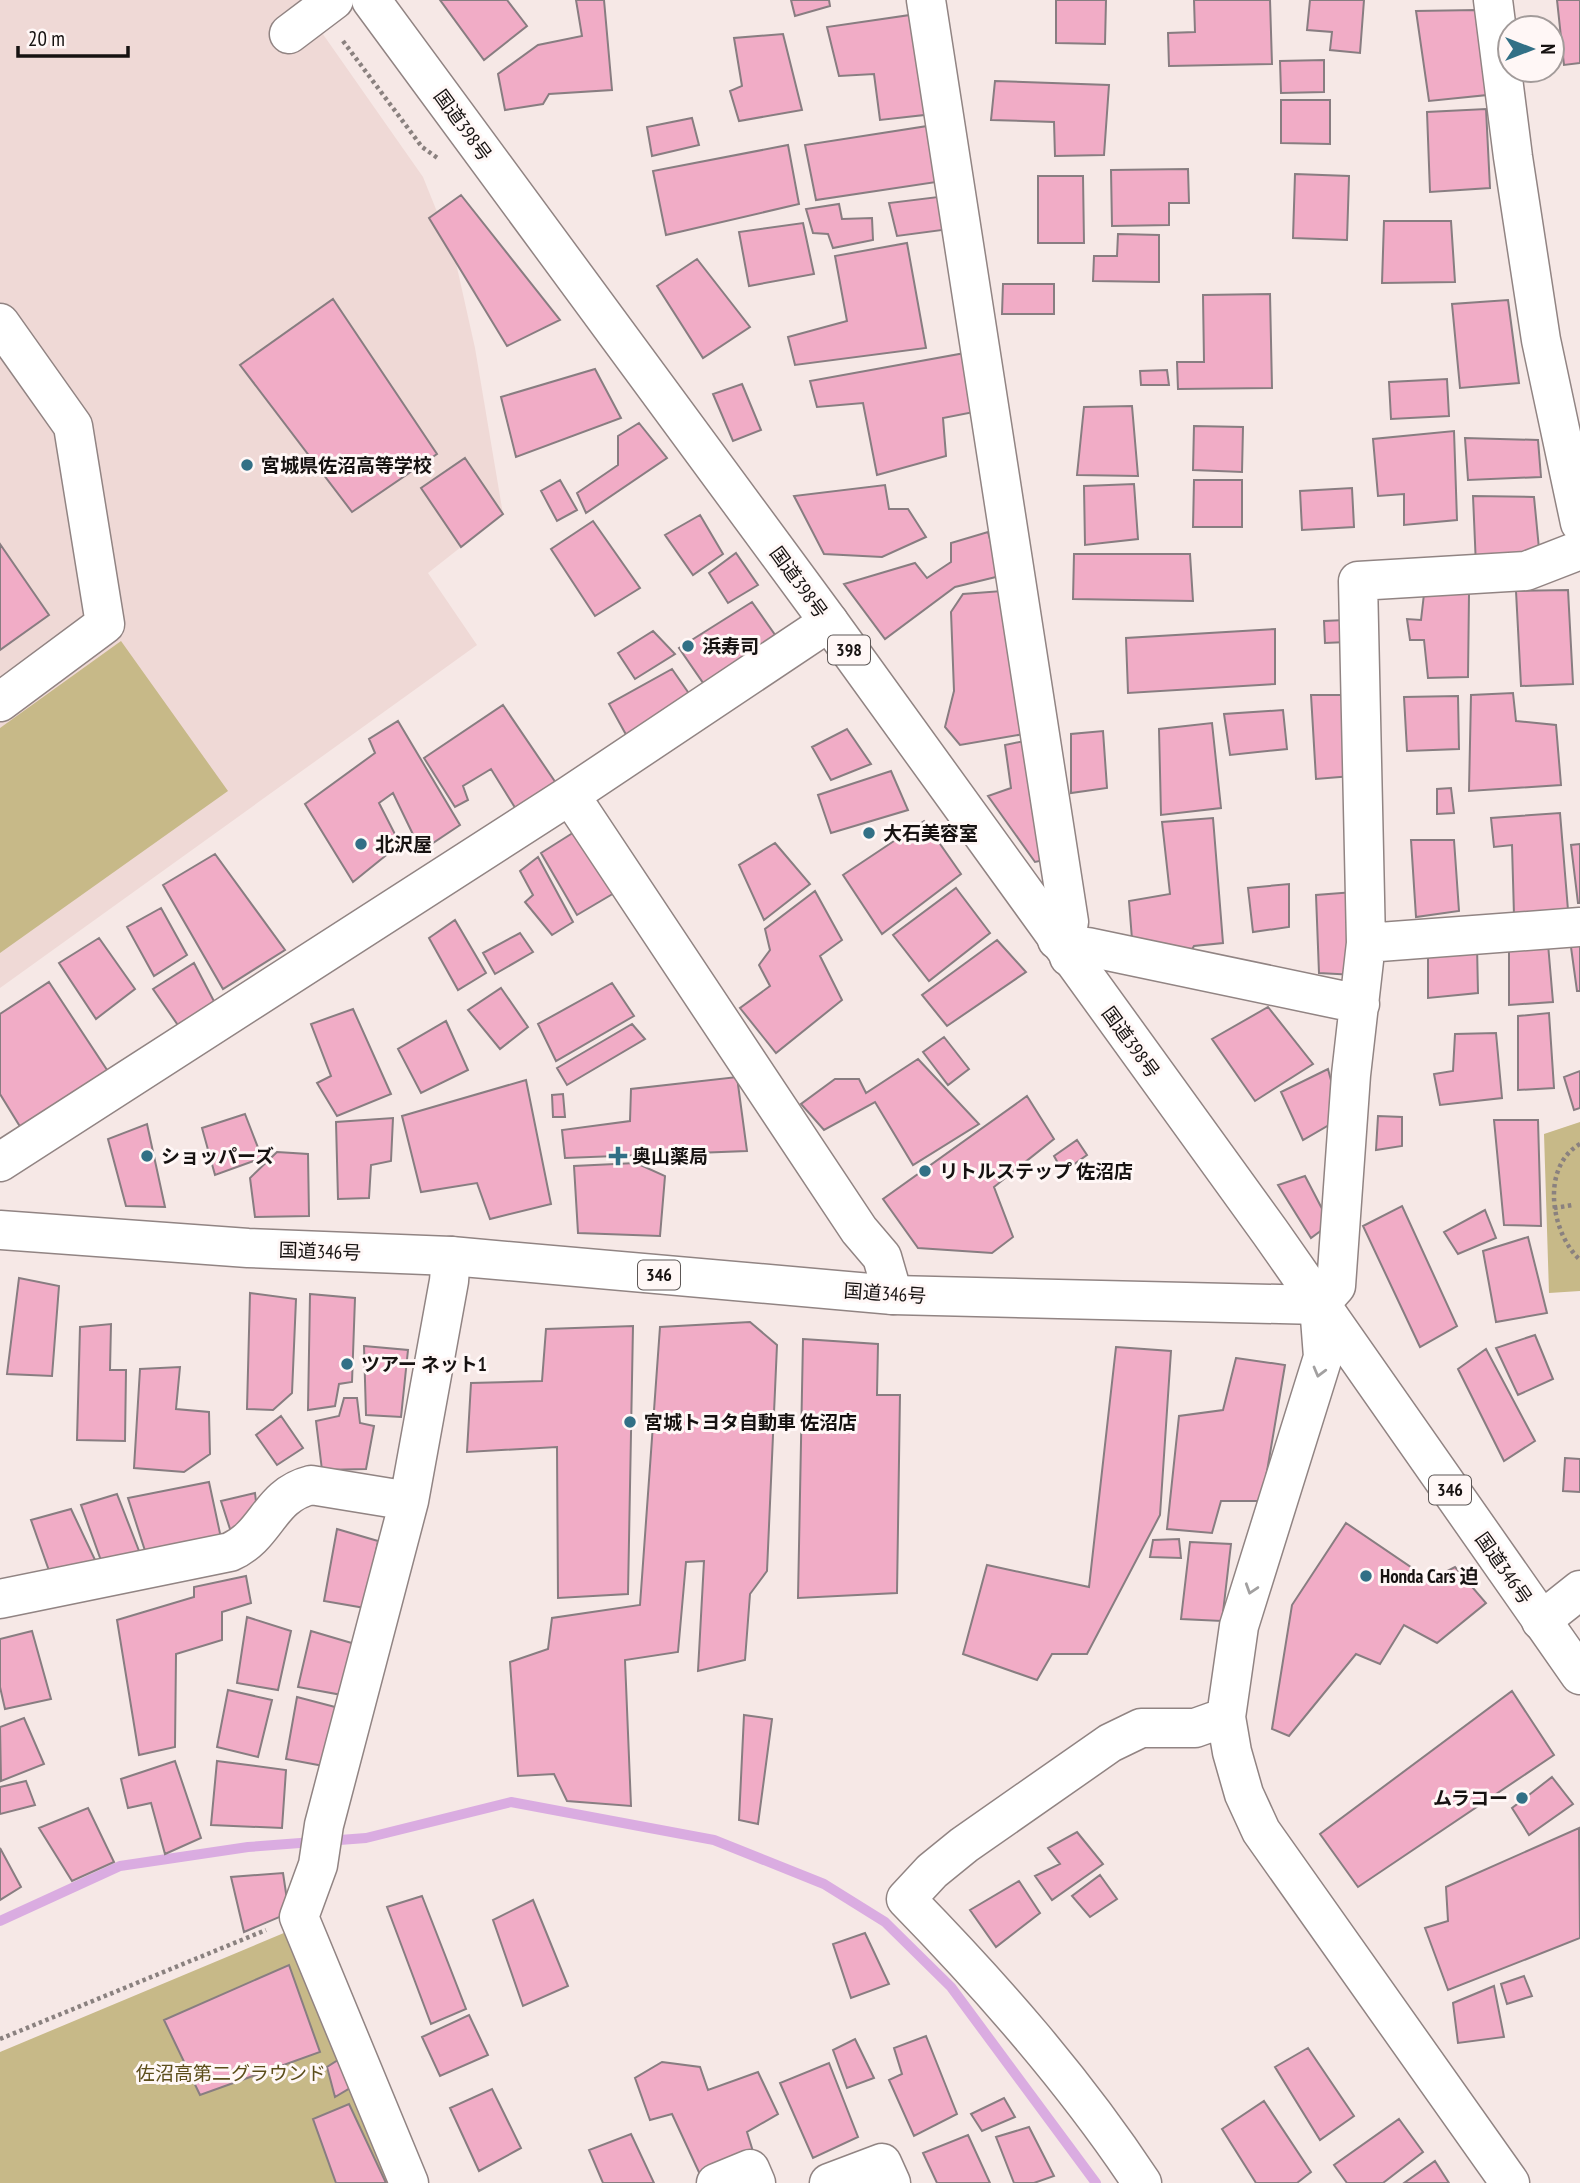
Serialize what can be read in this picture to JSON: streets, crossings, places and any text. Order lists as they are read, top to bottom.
{
  "streets": {
    "main road": [
      "国道398号",
      "398",
      "国道346号",
      "346"
    ]
  },
  "crossings": [
    ["国道398号", "国道346号"]
  ],
  "parks": ["佐沼高第二グラウンド"],
  "places": {
    "other": [
      "宮城県佐沼高等学校",
      "浜寿司",
      "大石美容室",
      "北沢屋",
      "ショッパーズ",
      "リトルステップ 佐沼店",
      "ツアー ネット1",
      "宮城トヨタ自動車 佐沼店",
      "Honda Cars 迫",
      "ムラコー"
    ],
    "health": ["奥山薬局"]
  },
  "scale_bar": "20 m",
  "north": "right"
}
